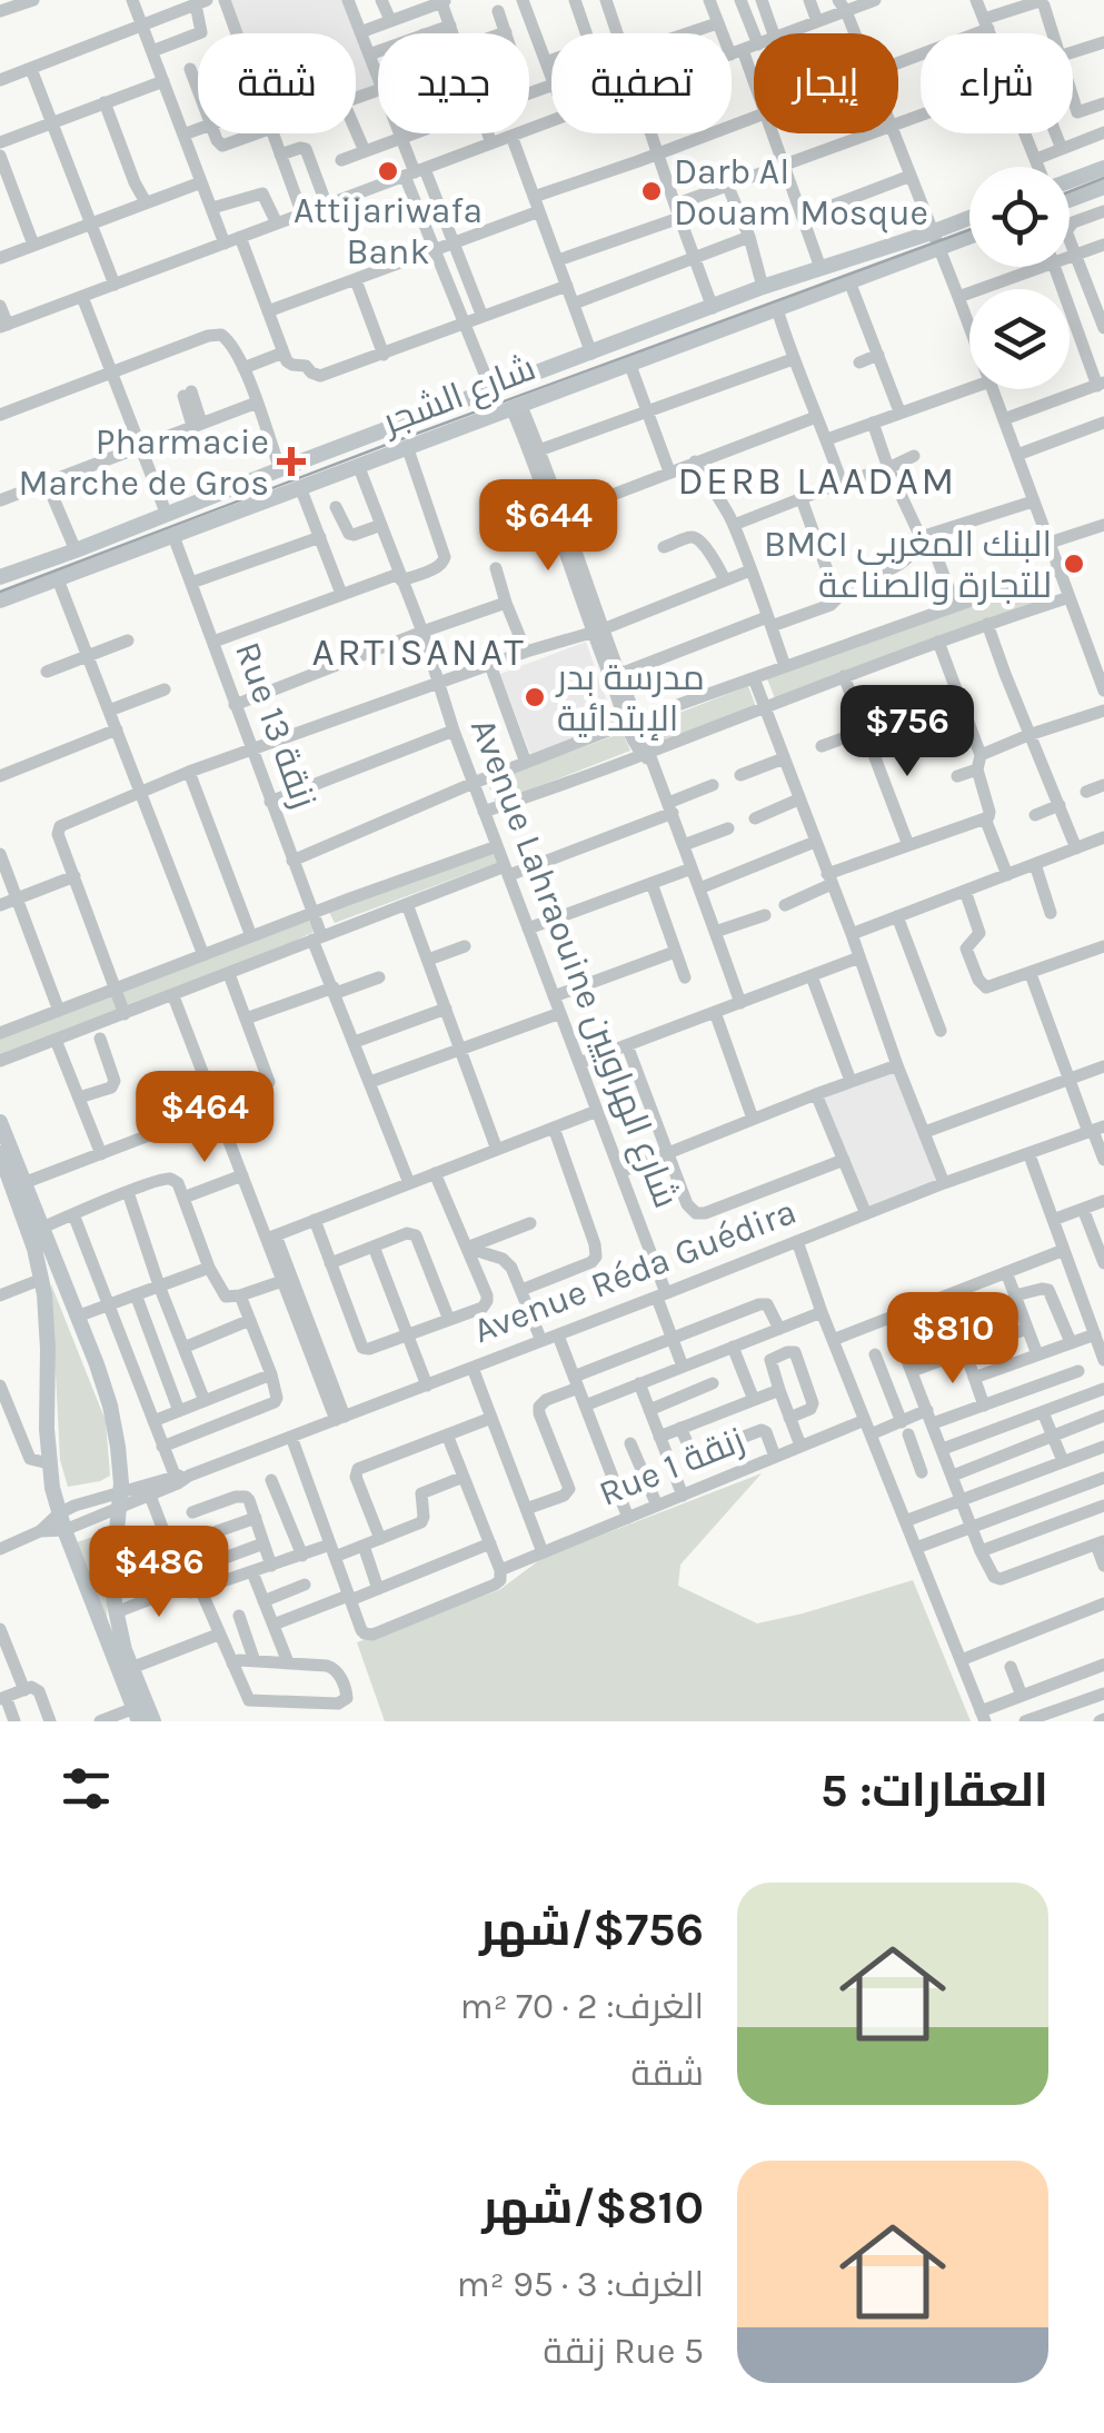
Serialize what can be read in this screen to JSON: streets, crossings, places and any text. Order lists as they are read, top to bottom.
{
  "streets": {
    "main road": ["شارع الشجر"],
    "street": [
      "Rue 13 زنقة",
      "Avenue Lahraouine شارع الهراويين",
      "Avenue Réda Guédira",
      "Rue 1 زنقة"
    ]
  },
  "crossings": [
    ["شارع الشجر", "Rue 13 زنقة"],
    ["شارع الشجر", "Avenue Lahraouine شارع الهراويين"],
    ["Avenue Lahraouine شارع الهراويين", "Avenue Réda Guédira"]
  ],
  "districts": ["DERB LAADAM", "ARTISANAT"],
  "places": {
    "other": [
      "Attijariwafa Bank",
      "Darb Al Douam Mosque",
      "BMCI البنك المغربي للتجارة والصناعة",
      "مدرسة بدر الإبتدائية"
    ],
    "health": ["Pharmacie Marche de Gros"]
  },
  "page": {
    "chip": [
      "شراء",
      "إيجار",
      "تصفية",
      "جديد",
      "شقة"
    ],
    "price": [
      "$644",
      "$756",
      "$464",
      "$810",
      "$486"
    ],
    "heading": "العقارات: 5",
    "list": [
      {
        "name": "$756/شهر",
        "note": "الغرف: 2 · 70 m² · شقة"
      },
      {
        "name": "$810/شهر",
        "note": "الغرف: 3 · 95 m² · Rue 5 زنقة"
      }
    ]
  }
}
